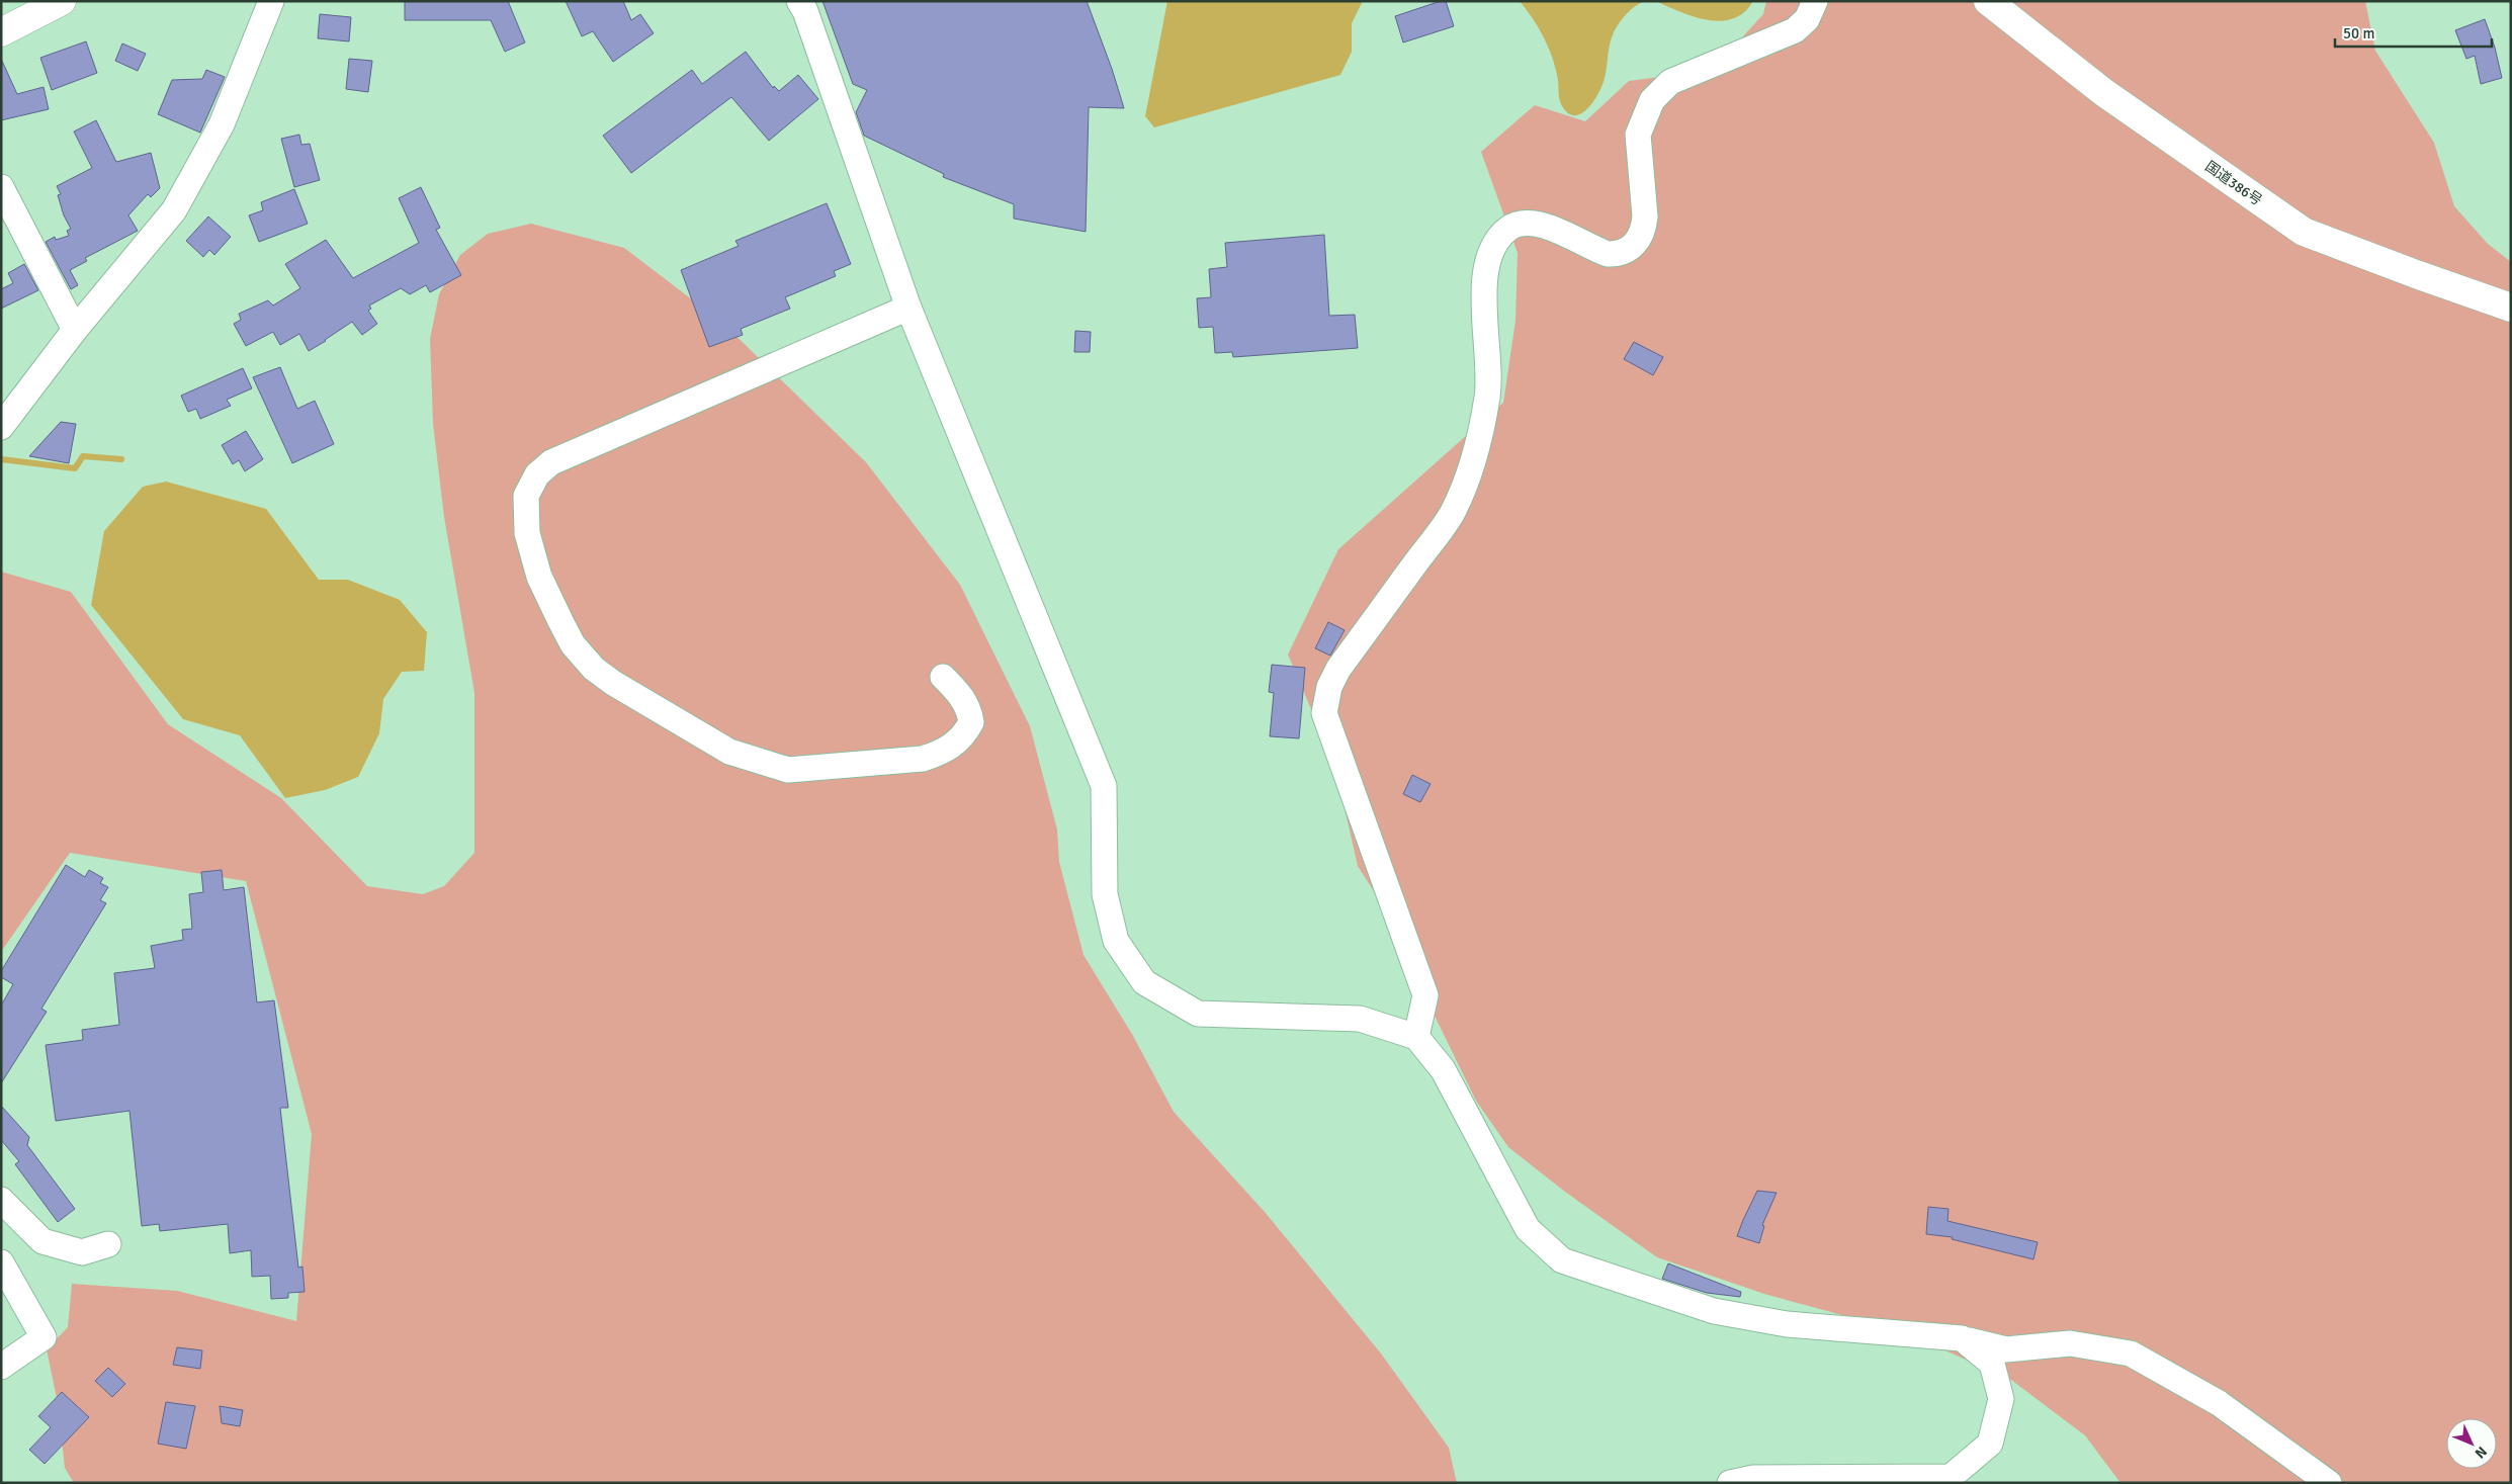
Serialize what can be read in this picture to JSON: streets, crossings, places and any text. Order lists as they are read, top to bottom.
{
  "streets": {
    "highway": ["国道386号"]
  },
  "scale_bar": "50 m",
  "north": "bottom right"
}
